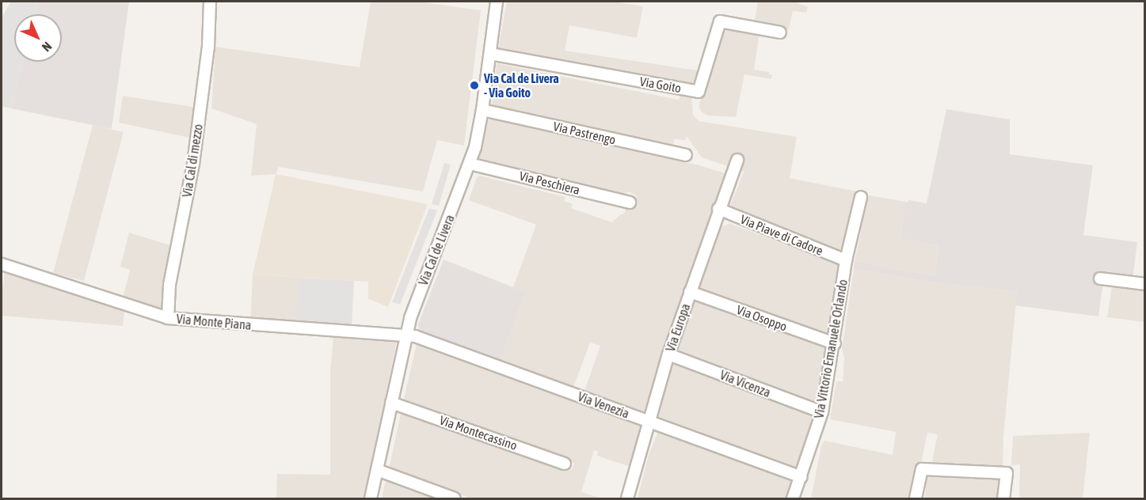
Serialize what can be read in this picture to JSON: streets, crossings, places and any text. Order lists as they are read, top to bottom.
{
  "streets": {
    "street": [
      "Via Goito",
      "Via Pastrengo",
      "Via Cal di mezzo",
      "Via Peschiera",
      "Via Piave di Cadore",
      "Via Cal de Livera",
      "Via Osoppo",
      "Via Monte Piana",
      "Via Europa",
      "Via Vittorio Emanuele Orlando",
      "Via Vicenza",
      "Via Venezia",
      "Via Montecassino"
    ]
  },
  "crossings": [
    ["Via Goito", "Via Cal de Livera"],
    ["Via Pastrengo", "Via Cal de Livera"],
    ["Via Cal di mezzo", "Via Monte Piana"],
    ["Via Peschiera", "Via Cal de Livera"],
    ["Via Piave di Cadore", "Via Europa"],
    ["Via Piave di Cadore", "Via Vittorio Emanuele Orlando"],
    ["Via Cal de Livera", "Via Monte Piana"],
    ["Via Cal de Livera", "Via Venezia"],
    ["Via Cal de Livera", "Via Montecassino"],
    ["Via Osoppo", "Via Europa"],
    ["Via Osoppo", "Via Vittorio Emanuele Orlando"],
    ["Via Monte Piana", "Via Venezia"],
    ["Via Europa", "Via Vicenza"],
    ["Via Europa", "Via Venezia"],
    ["Via Vittorio Emanuele Orlando", "Via Vicenza"],
    ["Via Vittorio Emanuele Orlando", "Via Venezia"]
  ],
  "places": ["Via Cal de Livera - Via Goito"],
  "north": "bottom right"
}
